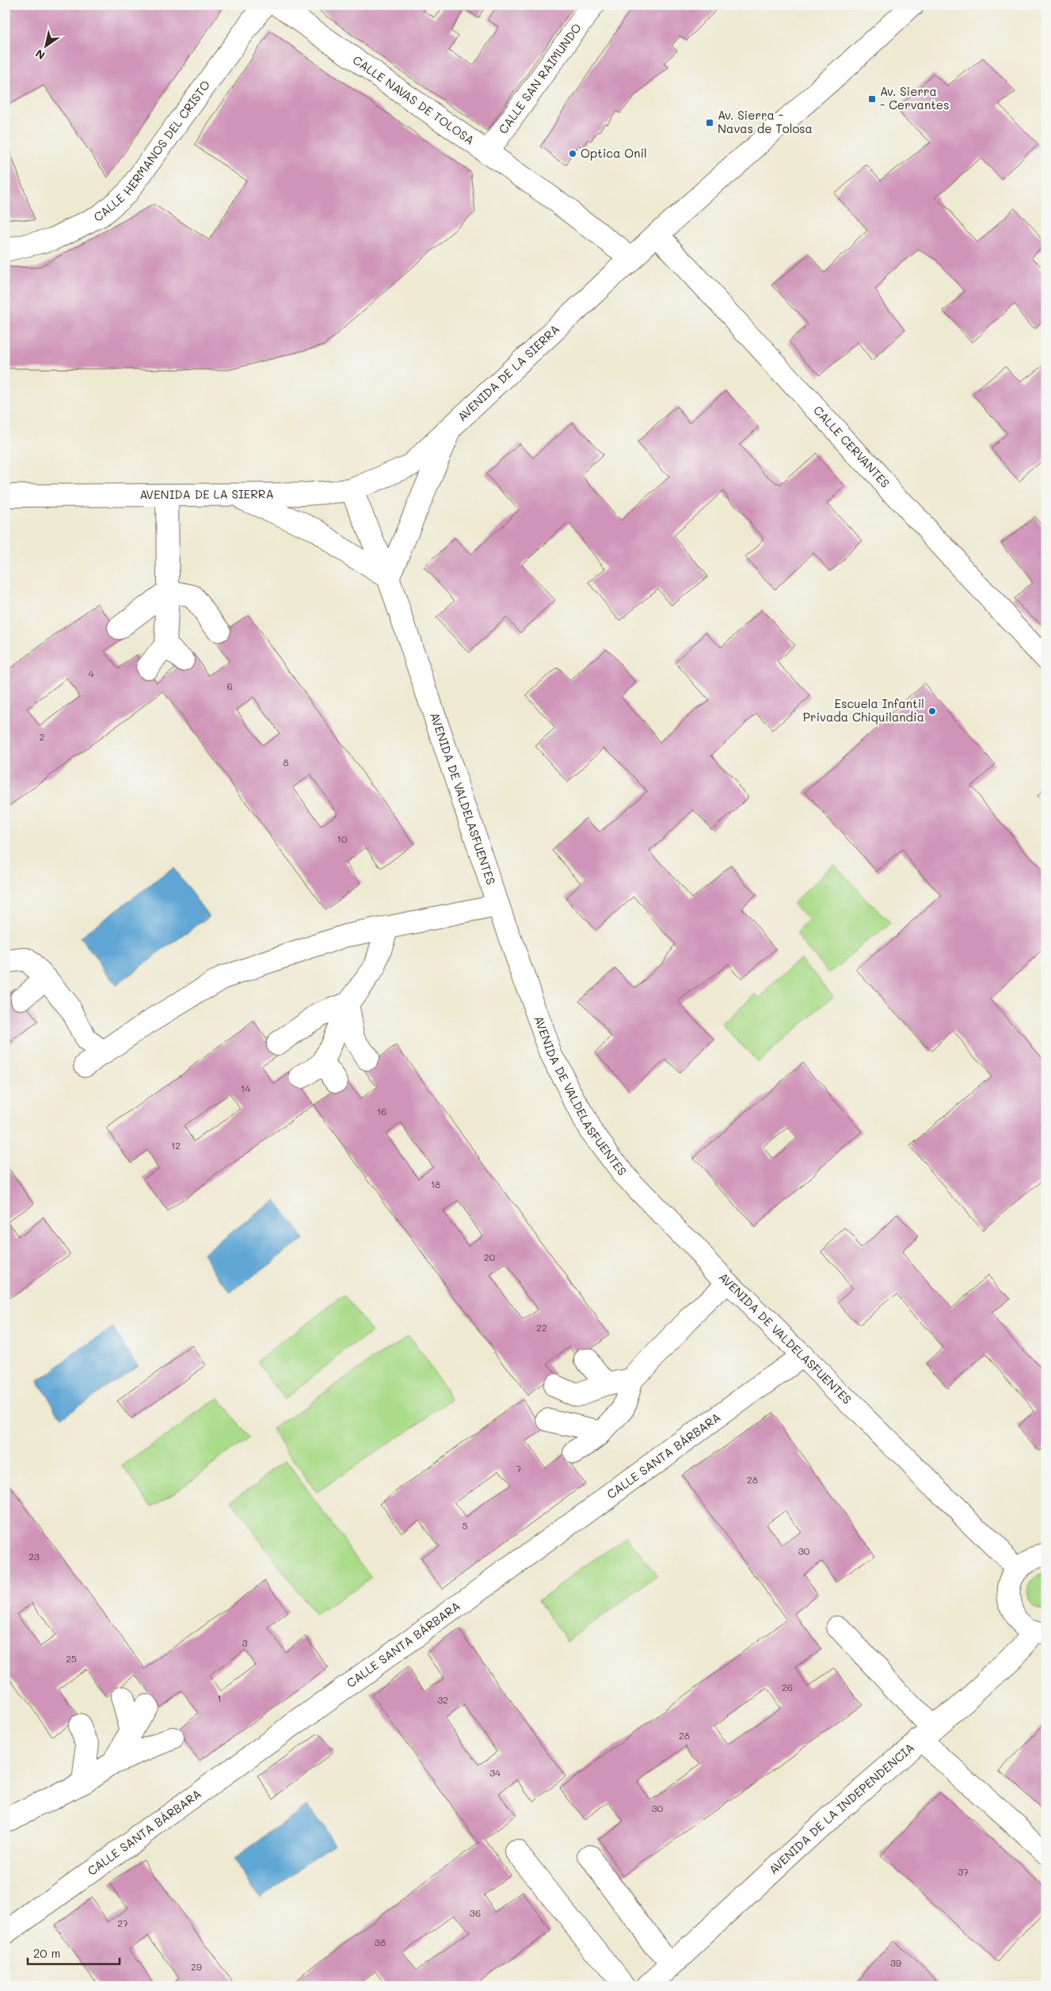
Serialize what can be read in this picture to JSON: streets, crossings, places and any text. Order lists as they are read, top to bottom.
{
  "streets": {
    "street": [
      "CALLE SAN RAIMUNDO",
      "CALLE NAVAS DE TOLOSA",
      "CALLE HERMANOS DEL CRISTO",
      "AVENIDA DE LA SIERRA",
      "CALLE CERVANTES",
      "AVENIDA DE VALDELASFUENTES",
      "CALLE SANTA BÁRBARA",
      "AVENIDA DE LA INDEPENDENCIA"
    ]
  },
  "crossings": [
    ["CALLE SAN RAIMUNDO", "CALLE NAVAS DE TOLOSA"],
    ["CALLE NAVAS DE TOLOSA", "AVENIDA DE LA SIERRA"],
    ["AVENIDA DE LA SIERRA", "CALLE CERVANTES"],
    ["AVENIDA DE LA SIERRA", "AVENIDA DE VALDELASFUENTES"],
    ["AVENIDA DE VALDELASFUENTES", "CALLE SANTA BÁRBARA"]
  ],
  "places": {
    "transit": ["Av. Sierra - Cervantes", "Av. Sierra - Navas de Tolosa"],
    "other": ["Optica Onil", "Escuela Infantil Privada Chiquilandia"]
  },
  "house_numbers": [
    "4",
    "6",
    "2",
    "8",
    "10",
    "14",
    "16",
    "12",
    "18",
    "20",
    "22",
    "7",
    "28",
    "5",
    "30",
    "23",
    "3",
    "25",
    "26",
    "1",
    "32",
    "28",
    "34",
    "30",
    "37",
    "36",
    "27",
    "38",
    "39",
    "29"
  ],
  "scale_bar": "20 m",
  "north": "bottom left"
}
